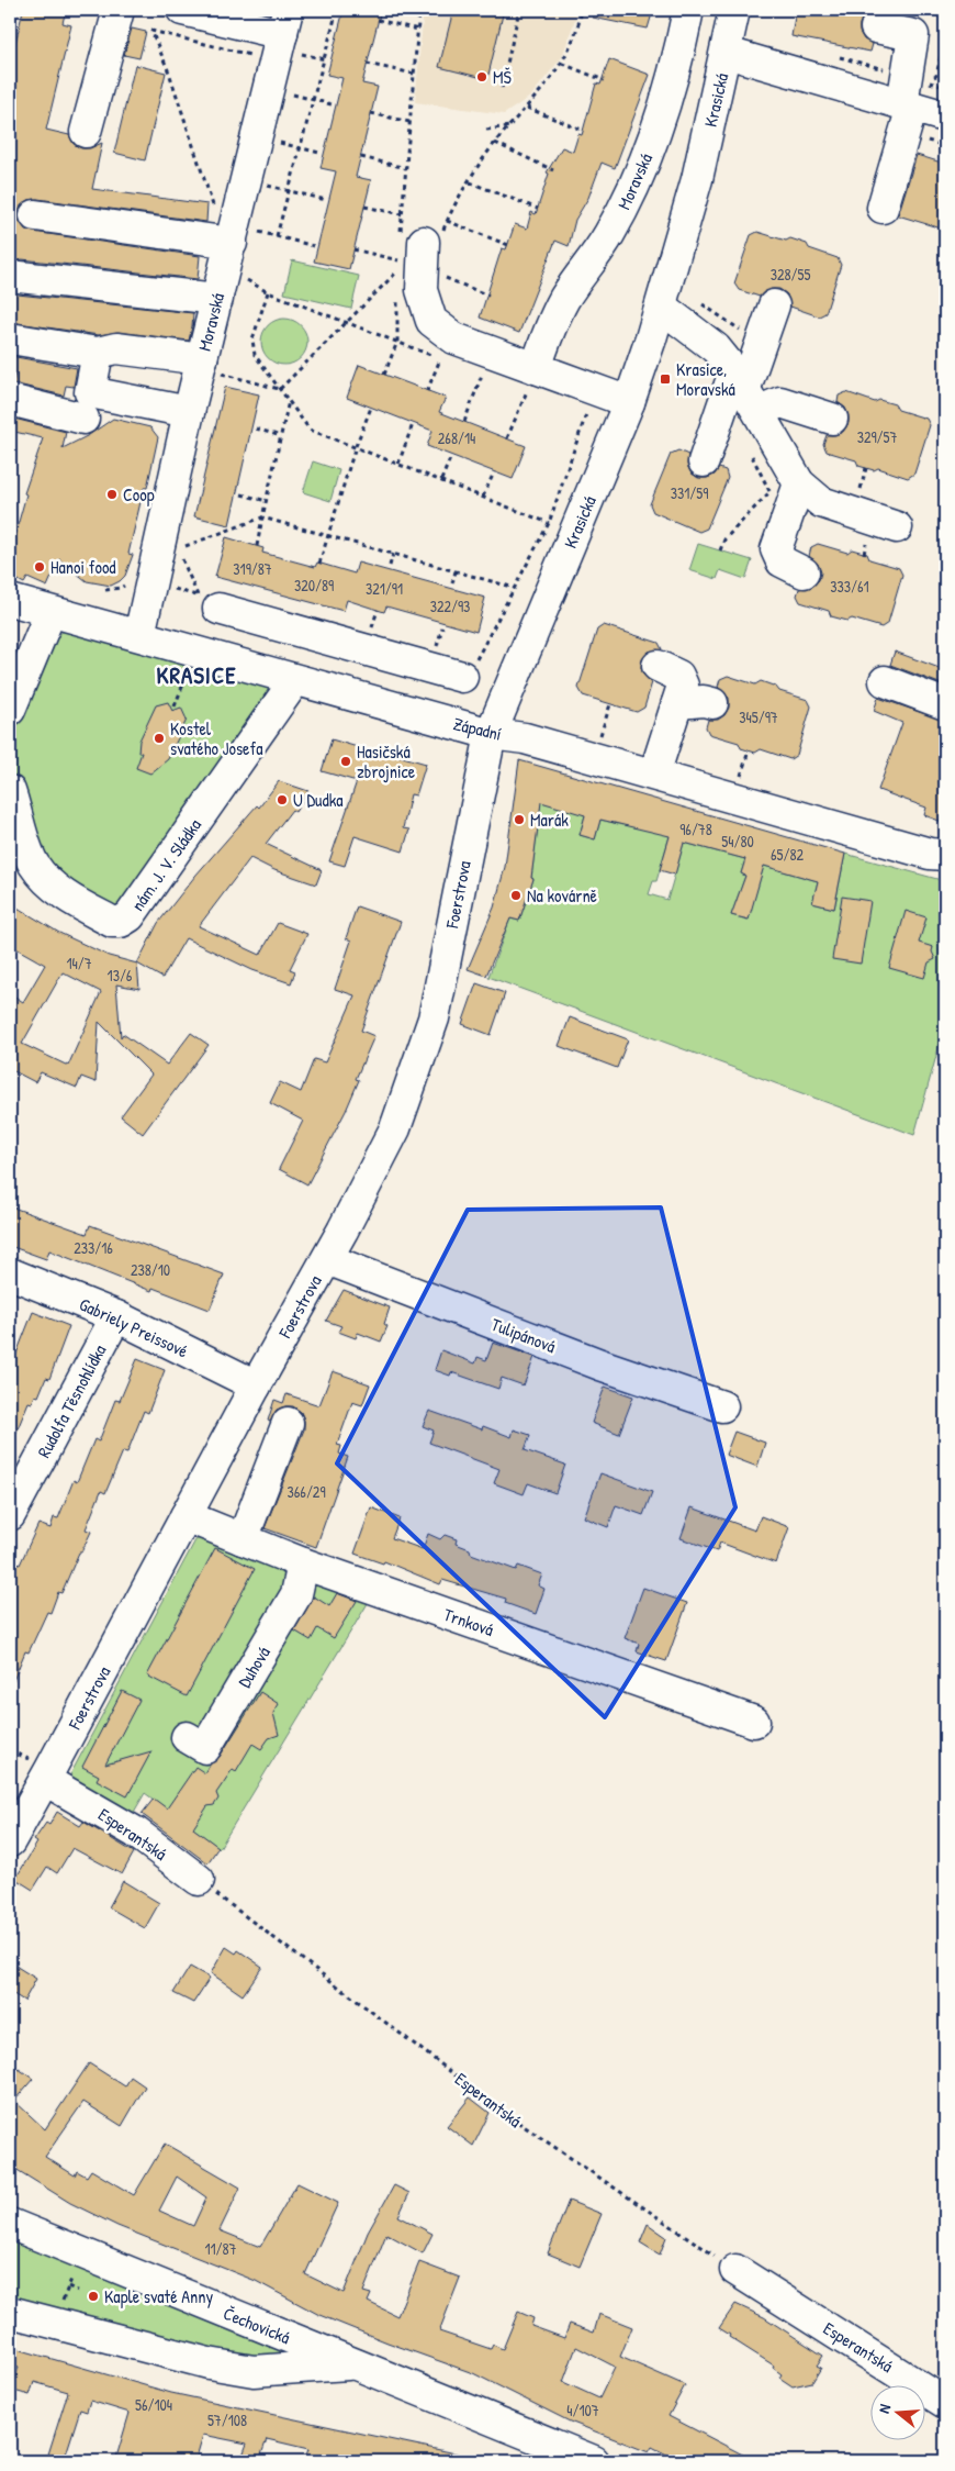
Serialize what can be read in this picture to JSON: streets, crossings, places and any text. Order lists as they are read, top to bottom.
{
  "streets": {
    "street": [
      "Krasická",
      "Moravská",
      "Západní",
      "nám. J. V. Sládka",
      "Foerstrova",
      "Gabriely Preissové",
      "Tulipánová",
      "Rudolfa Těsnohlídka",
      "Trnková",
      "Duhová",
      "Esperantská",
      "Čechovická"
    ]
  },
  "crossings": [
    ["Krasická", "Západní"],
    ["Krasická", "Foerstrova"],
    ["Moravská", "Západní"],
    ["Západní", "nám. J. V. Sládka"],
    ["Západní", "Foerstrova"],
    ["Foerstrova", "Gabriely Preissové"],
    ["Foerstrova", "Tulipánová"],
    ["Foerstrova", "Trnková"],
    ["Foerstrova", "Esperantská"],
    ["Gabriely Preissové", "Rudolfa Těsnohlídka"],
    ["Trnková", "Duhová"]
  ],
  "districts": ["KRASICE"],
  "places": {
    "other": [
      "MŠ",
      "Coop",
      "Hanoi food",
      "Kostel svatého Josefa",
      "Hasičská zbrojnice",
      "U Dudka",
      "Marák",
      "Na kovárně",
      "Kaple svaté Anny"
    ],
    "transit": ["Krasice, Moravská"]
  },
  "house_numbers": [
    "328/55",
    "329/57",
    "268/14",
    "331/59",
    "319/87",
    "320/89",
    "333/61",
    "321/91",
    "322/93",
    "345/97",
    "96/78",
    "54/80",
    "65/82",
    "14/7",
    "13/6",
    "233/16",
    "238/10",
    "366/29",
    "11/87",
    "56/104",
    "4/107",
    "57/108"
  ],
  "north": "left"
}
